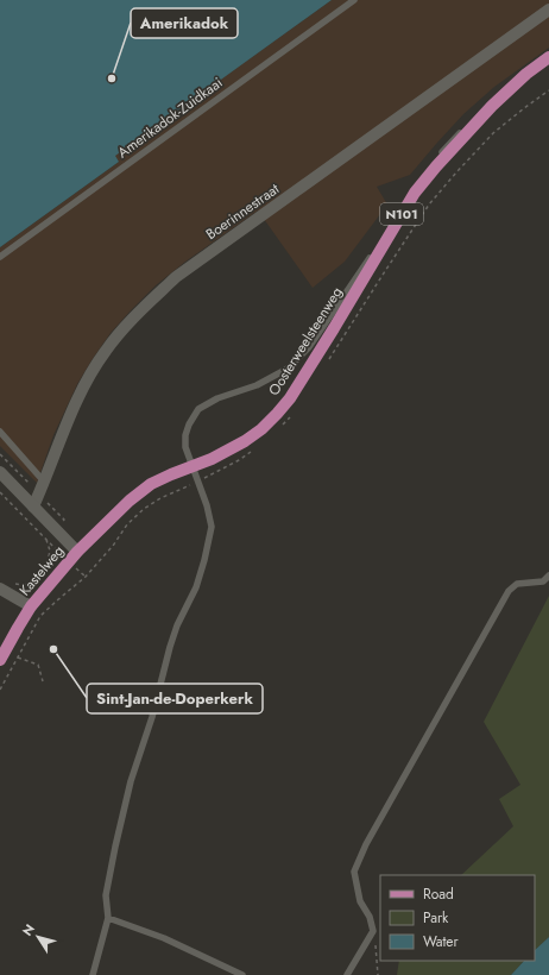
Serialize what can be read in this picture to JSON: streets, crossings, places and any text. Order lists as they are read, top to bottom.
{
  "streets": {
    "main road": ["N101", "Oosterweelsteenweg", "Kastelweg"],
    "street": ["Boerinnestraat"],
    "lane": ["Amerikadok-Zuidkaai"]
  },
  "crossings": [
    ["Oosterweelsteenweg", "Kastelweg"]
  ],
  "places": ["Amerikadok", "Sint-Jan-de-Doperkerk"],
  "legend": ["Road", "Park", "Water"],
  "north": "top left"
}
